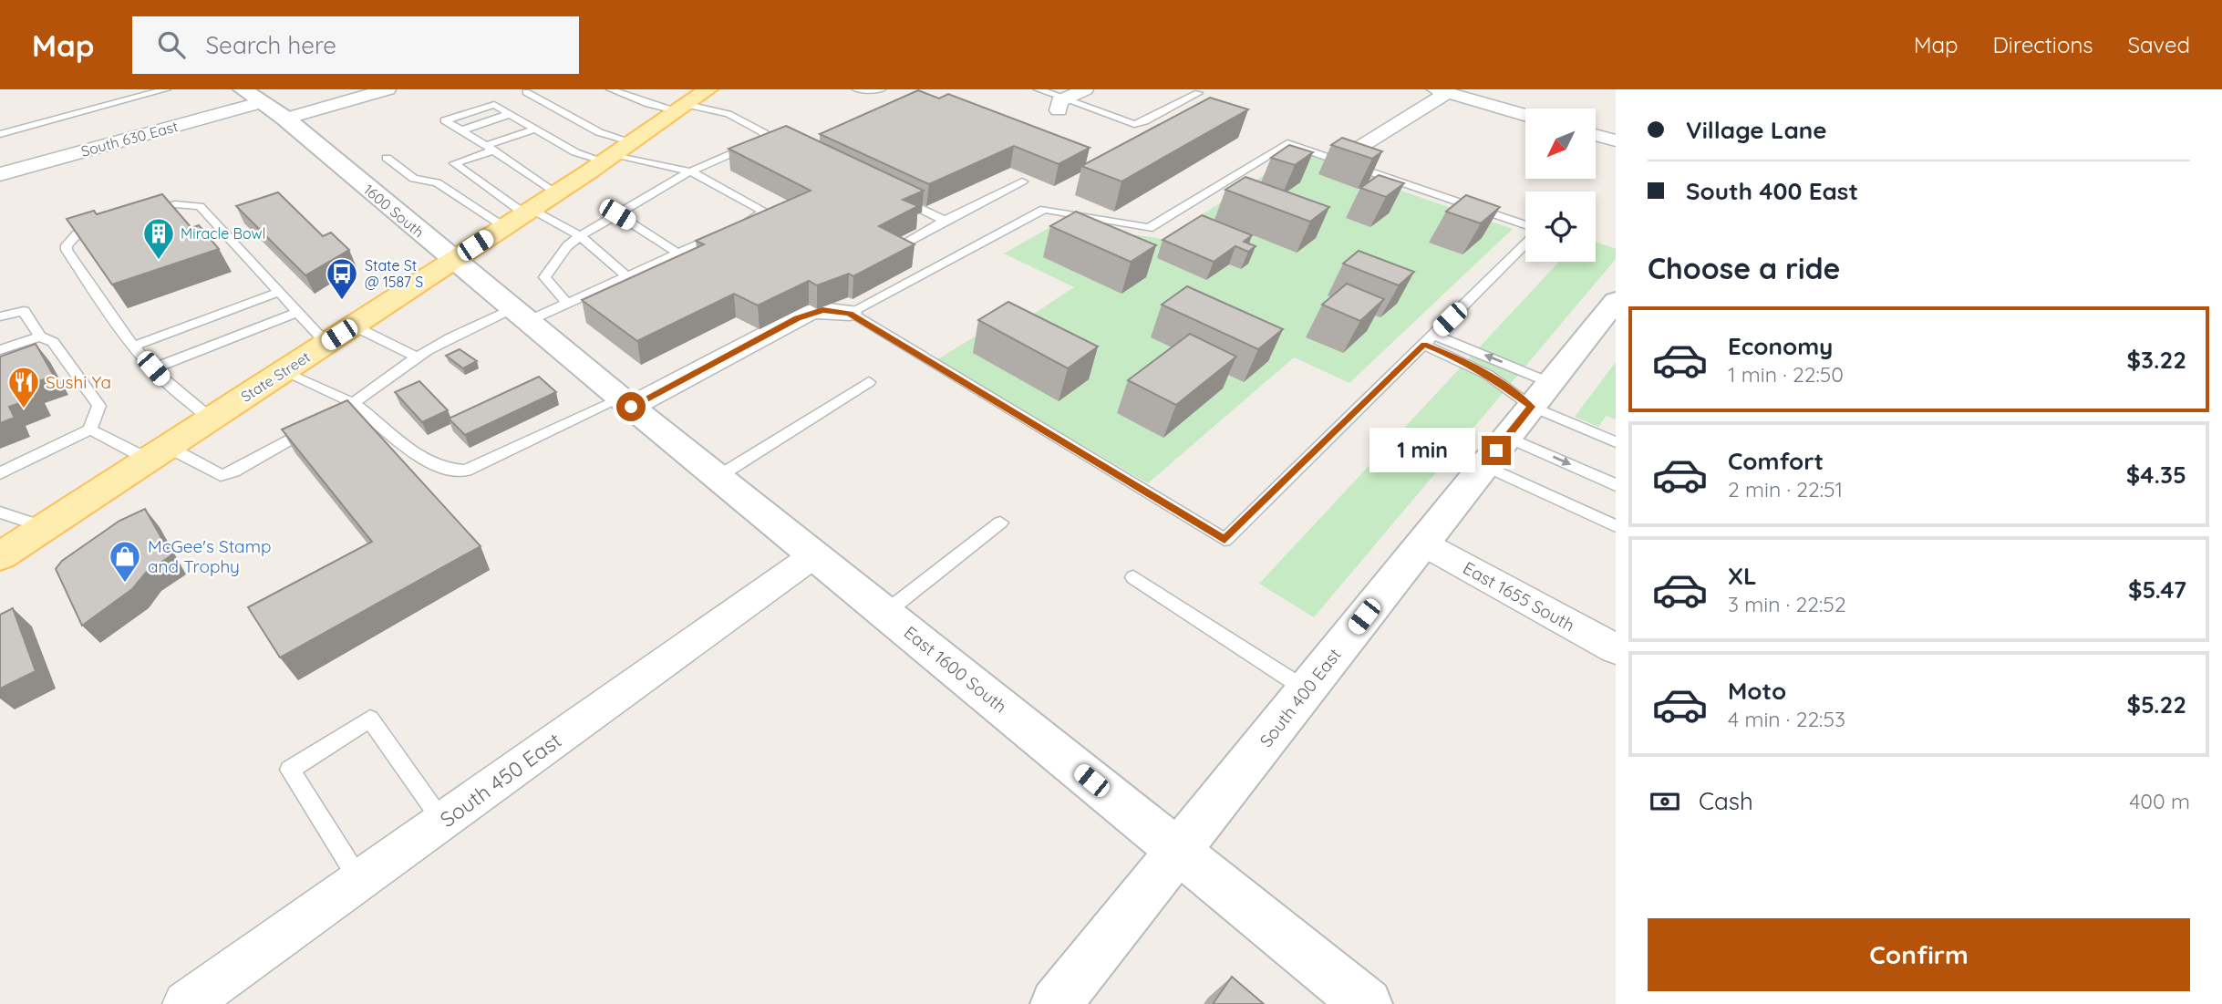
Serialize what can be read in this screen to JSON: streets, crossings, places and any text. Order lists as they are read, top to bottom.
{
  "streets": {
    "main road": ["State Street"],
    "street": [
      "South 630 East",
      "1600 South",
      "East 1655 South",
      "East 1600 South",
      "South 400 East",
      "South 450 East"
    ]
  },
  "crossings": [
    ["South 630 East", "1600 South"],
    ["1600 South", "State Street"],
    ["1600 South", "East 1600 South"],
    ["East 1655 South", "South 400 East"],
    ["East 1600 South", "South 400 East"],
    ["East 1600 South", "South 450 East"]
  ],
  "places": {
    "building": ["Miracle Bowl"],
    "bus stop": ["State St @ 1587 S"],
    "restaurant": ["Sushi Ya"],
    "shop": ["McGee's Stamp and Trophy"]
  },
  "north": "bottom left",
  "page": {
    "header": "Map",
    "search": "Search here",
    "nav": ["Map", "Directions", "Saved"],
    "banner": ["Village Lane", "South 400 East"],
    "heading": "Choose a ride",
    "list": [
      {
        "name": "Economy",
        "note": "1 min · 22:50",
        "value": "$3.22"
      },
      {
        "name": "Comfort",
        "note": "2 min · 22:51",
        "value": "$4.35"
      },
      {
        "name": "XL",
        "note": "3 min · 22:52",
        "value": "$5.47"
      },
      {
        "name": "Moto",
        "note": "4 min · 22:53",
        "value": "$5.22"
      }
    ],
    "bubble": "1 min",
    "pay": ["Cash", "400 m"],
    "buttons": "Confirm"
  }
}
